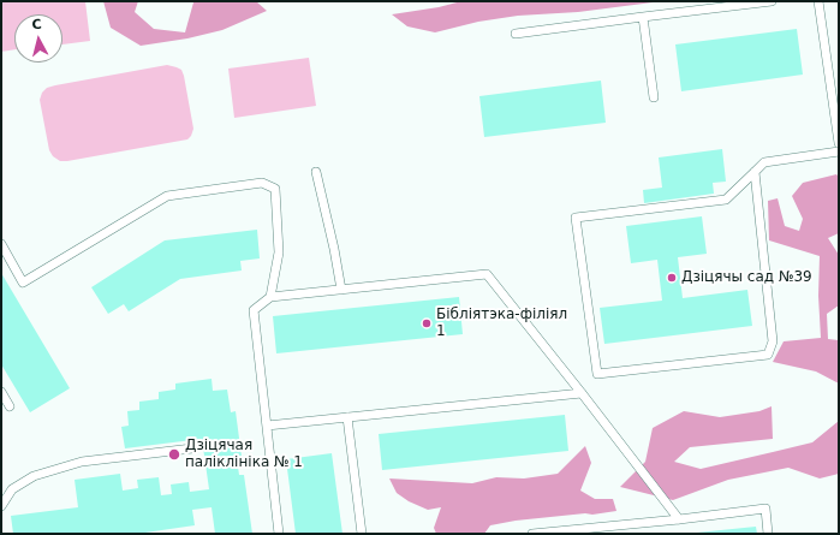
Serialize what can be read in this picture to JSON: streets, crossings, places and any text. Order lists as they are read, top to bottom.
{
  "places": ["Дзіцячы сад №39", "Бібліятэка-філіял 1", "Дзіцячая паліклініка № 1"],
  "north": "top"
}
